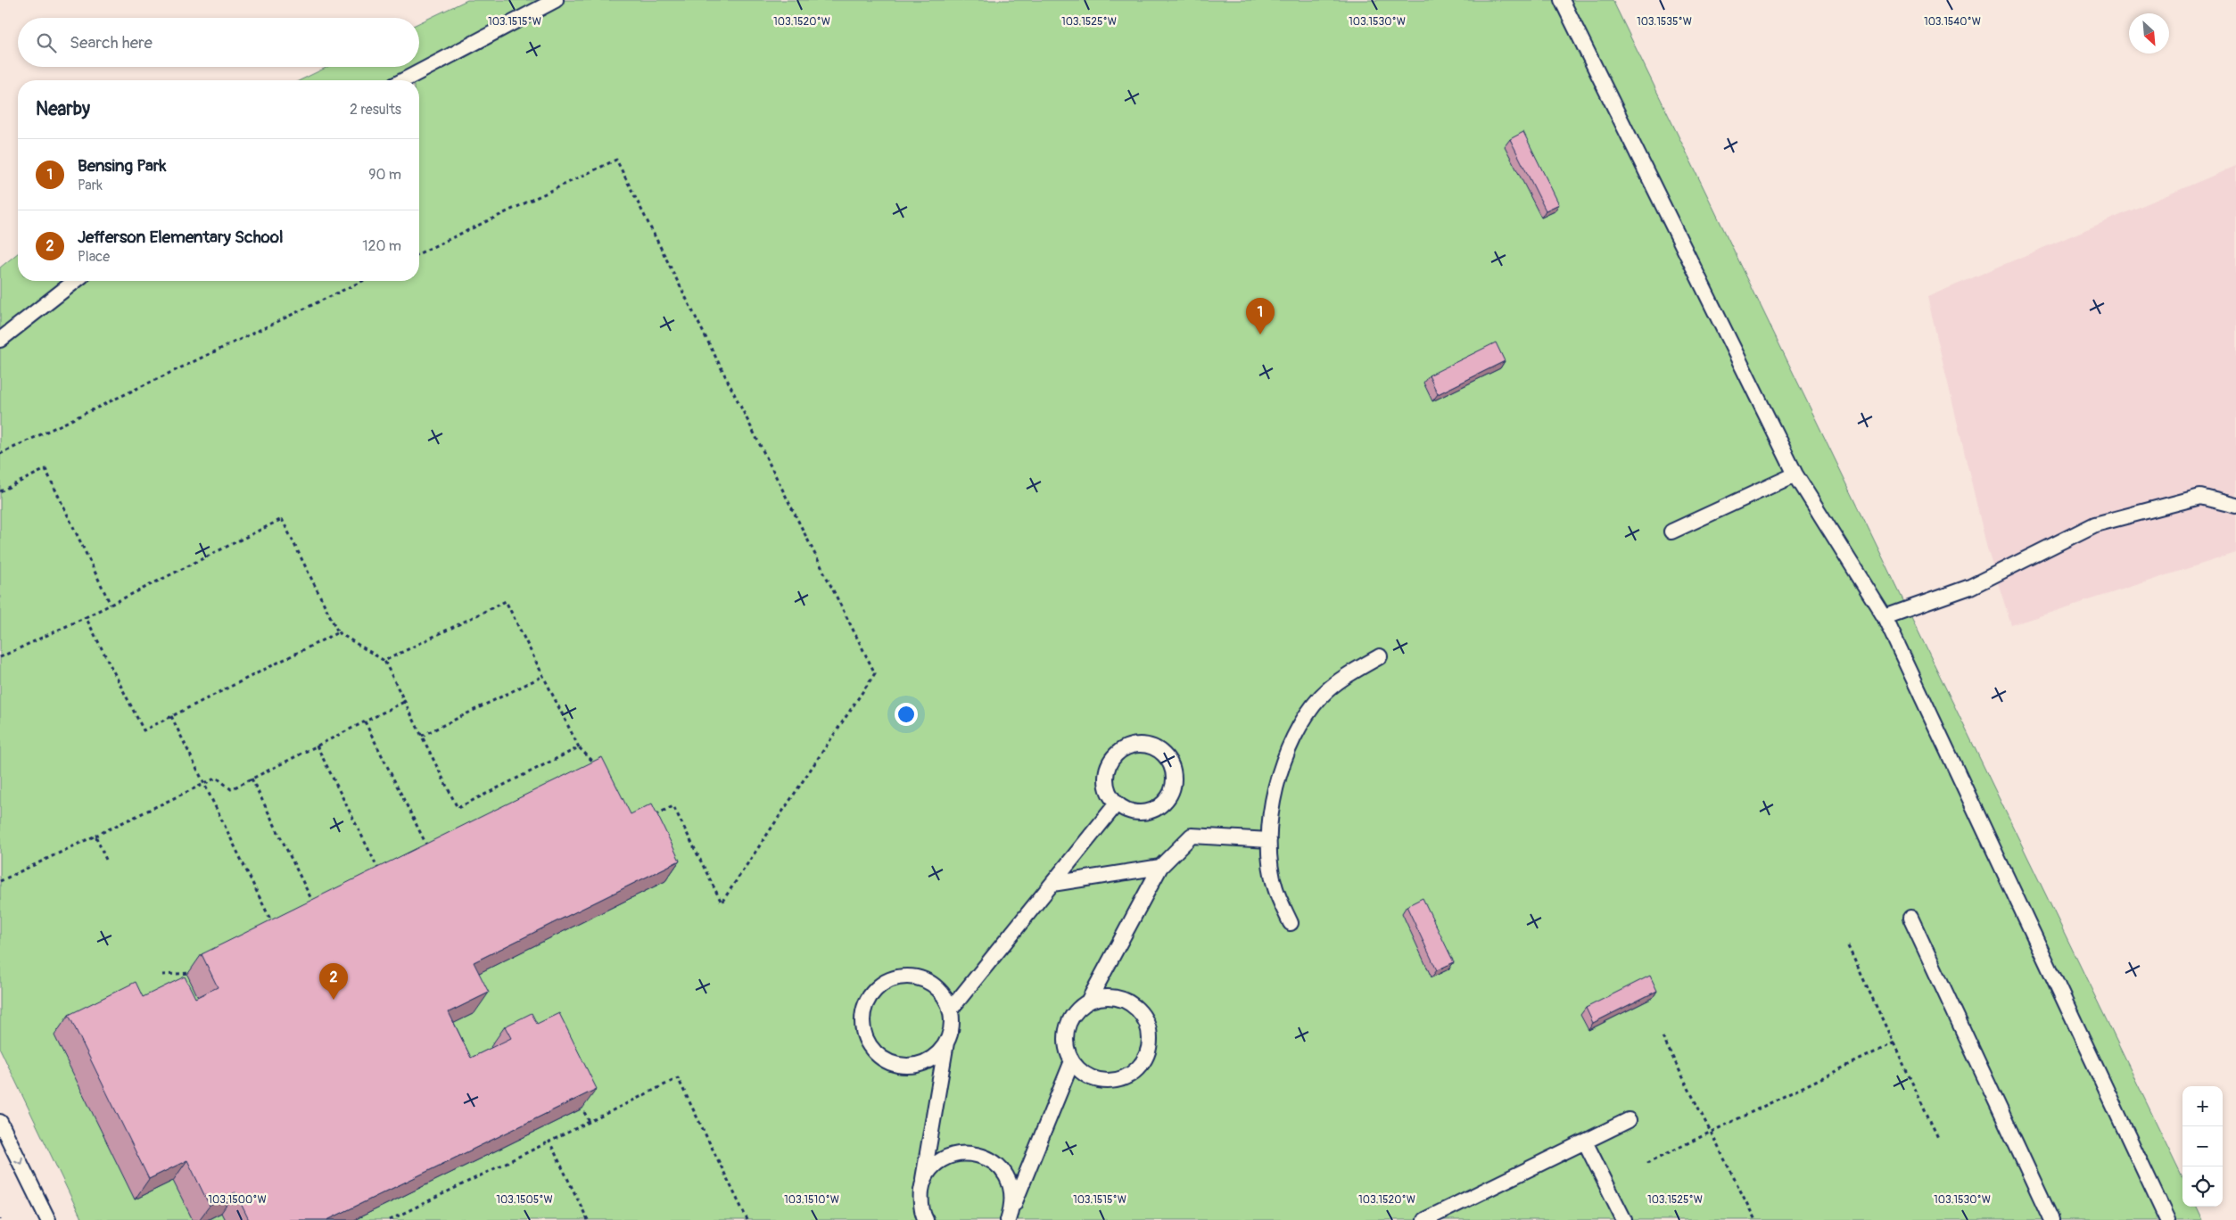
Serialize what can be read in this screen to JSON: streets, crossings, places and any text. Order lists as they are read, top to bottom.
{
  "north": "bottom right",
  "page": {
    "search": "Search here",
    "heading": ["Nearby", "2 results"],
    "list": [
      {
        "mark": "1",
        "name": "Bensing Park",
        "note": "Park",
        "value": "90 m"
      },
      {
        "mark": "2",
        "name": "Jefferson Elementary School",
        "note": "Place",
        "value": "120 m"
      }
    ],
    "pins": ["1", "2"],
    "map_buttons": ["+", "−"]
  },
  "coordinates": [
    "103.1520°W",
    "103.1530°W",
    "103.1535°W",
    "103.1540°W",
    "103.1515°W",
    "103.1525°W",
    "103.1500°W",
    "103.1505°W",
    "103.1510°W"
  ]
}
